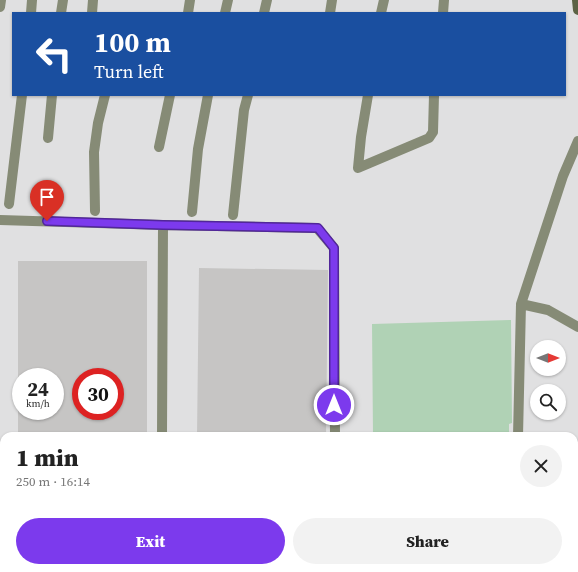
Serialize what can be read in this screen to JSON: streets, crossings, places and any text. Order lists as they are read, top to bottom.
{
  "north": "right",
  "page": {
    "turn": ["100 m", "Turn left"],
    "speed": "24 km/h",
    "limit": "30",
    "heading": ["1 min", "250 m · 16:14"],
    "buttons": ["Exit", "Share"]
  }
}
